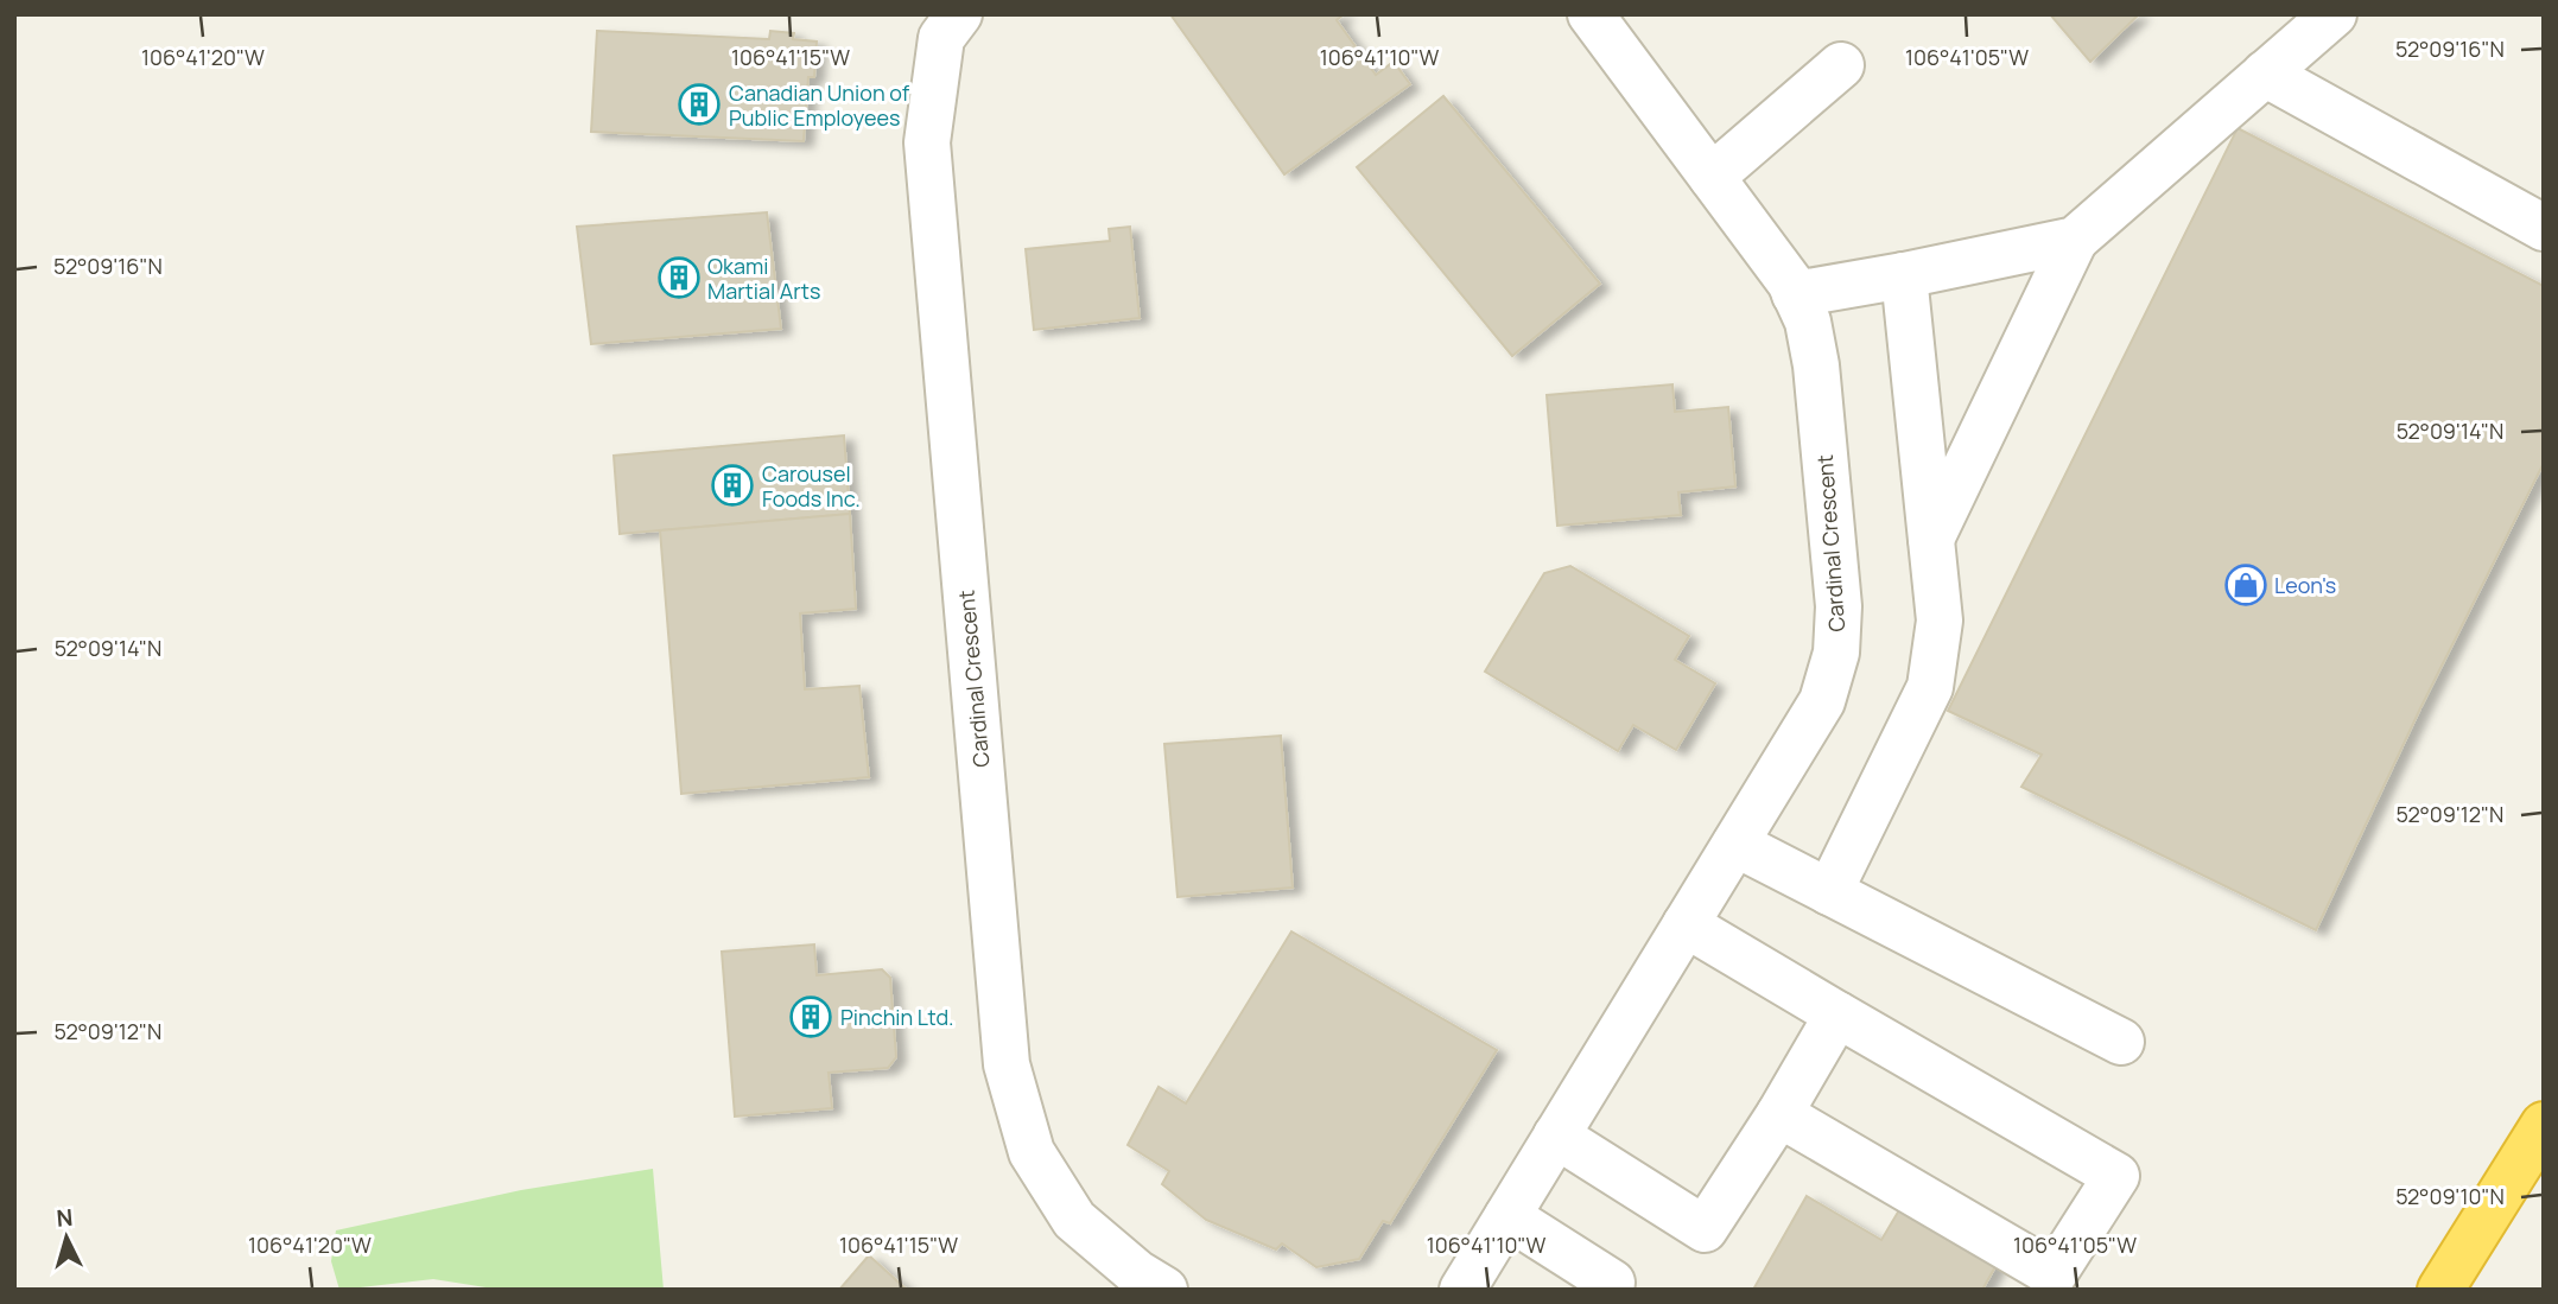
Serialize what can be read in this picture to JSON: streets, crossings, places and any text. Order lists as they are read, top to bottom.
{
  "streets": {
    "street": ["Cardinal Crescent"]
  },
  "places": {
    "building": [
      "Canadian Union of Public Employees",
      "Okami Martial Arts",
      "Carousel Foods Inc.",
      "Pinchin Ltd."
    ],
    "shop": ["Leon's"]
  },
  "north": "top",
  "coordinates": [
    "52°09'16\"N",
    "106°41'20\"W",
    "106°41'15\"W",
    "106°41'10\"W",
    "106°41'05\"W",
    "52°09'14\"N",
    "52°09'12\"N",
    "52°09'10\"N"
  ]
}
